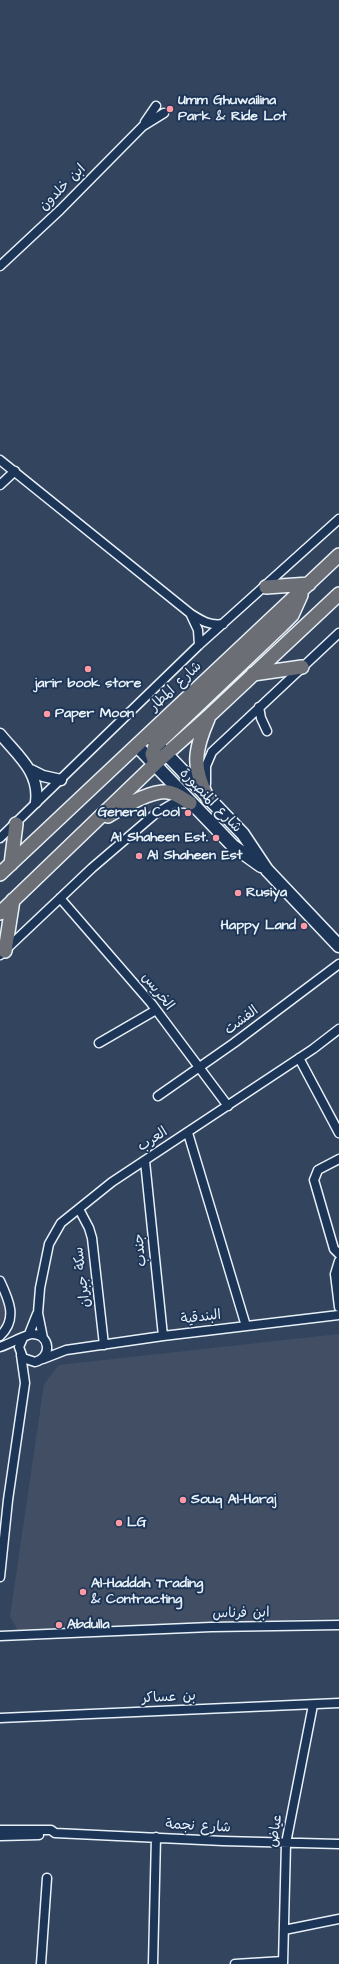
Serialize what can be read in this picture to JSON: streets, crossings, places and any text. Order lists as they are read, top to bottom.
{
  "streets": {
    "main road": ["شارع المطار", "شارع المنصورة"],
    "street": [
      "ابن خلدون",
      "الخريس",
      "الفشت",
      "العرب",
      "جندب",
      "سكة جبران",
      "البندقية",
      "ابن فرناس",
      "بن عساكر",
      "شارع نجمة",
      "عياض"
    ]
  },
  "crossings": [
    ["شارع المطار", "شارع المنصورة"],
    ["الخريس", "الفشت"],
    ["الخريس", "العرب"],
    ["العرب", "جندب"],
    ["العرب", "سكة جبران"],
    ["العرب", "البندقية"],
    ["جندب", "البندقية"],
    ["سكة جبران", "البندقية"],
    ["بن عساكر", "عياض"],
    ["شارع نجمة", "عياض"]
  ],
  "places": [
    "Umm Ghuwailina Park & Ride Lot",
    "jarir book store",
    "Paper Moon",
    "General Cool",
    "Al Shaheen Est.",
    "Al Shaheen Est",
    "Rusiya",
    "Happy Land",
    "Souq Al-Haraj",
    "LG",
    "Al-Haddah Trading & Contracting",
    "Abdulla"
  ]
}
